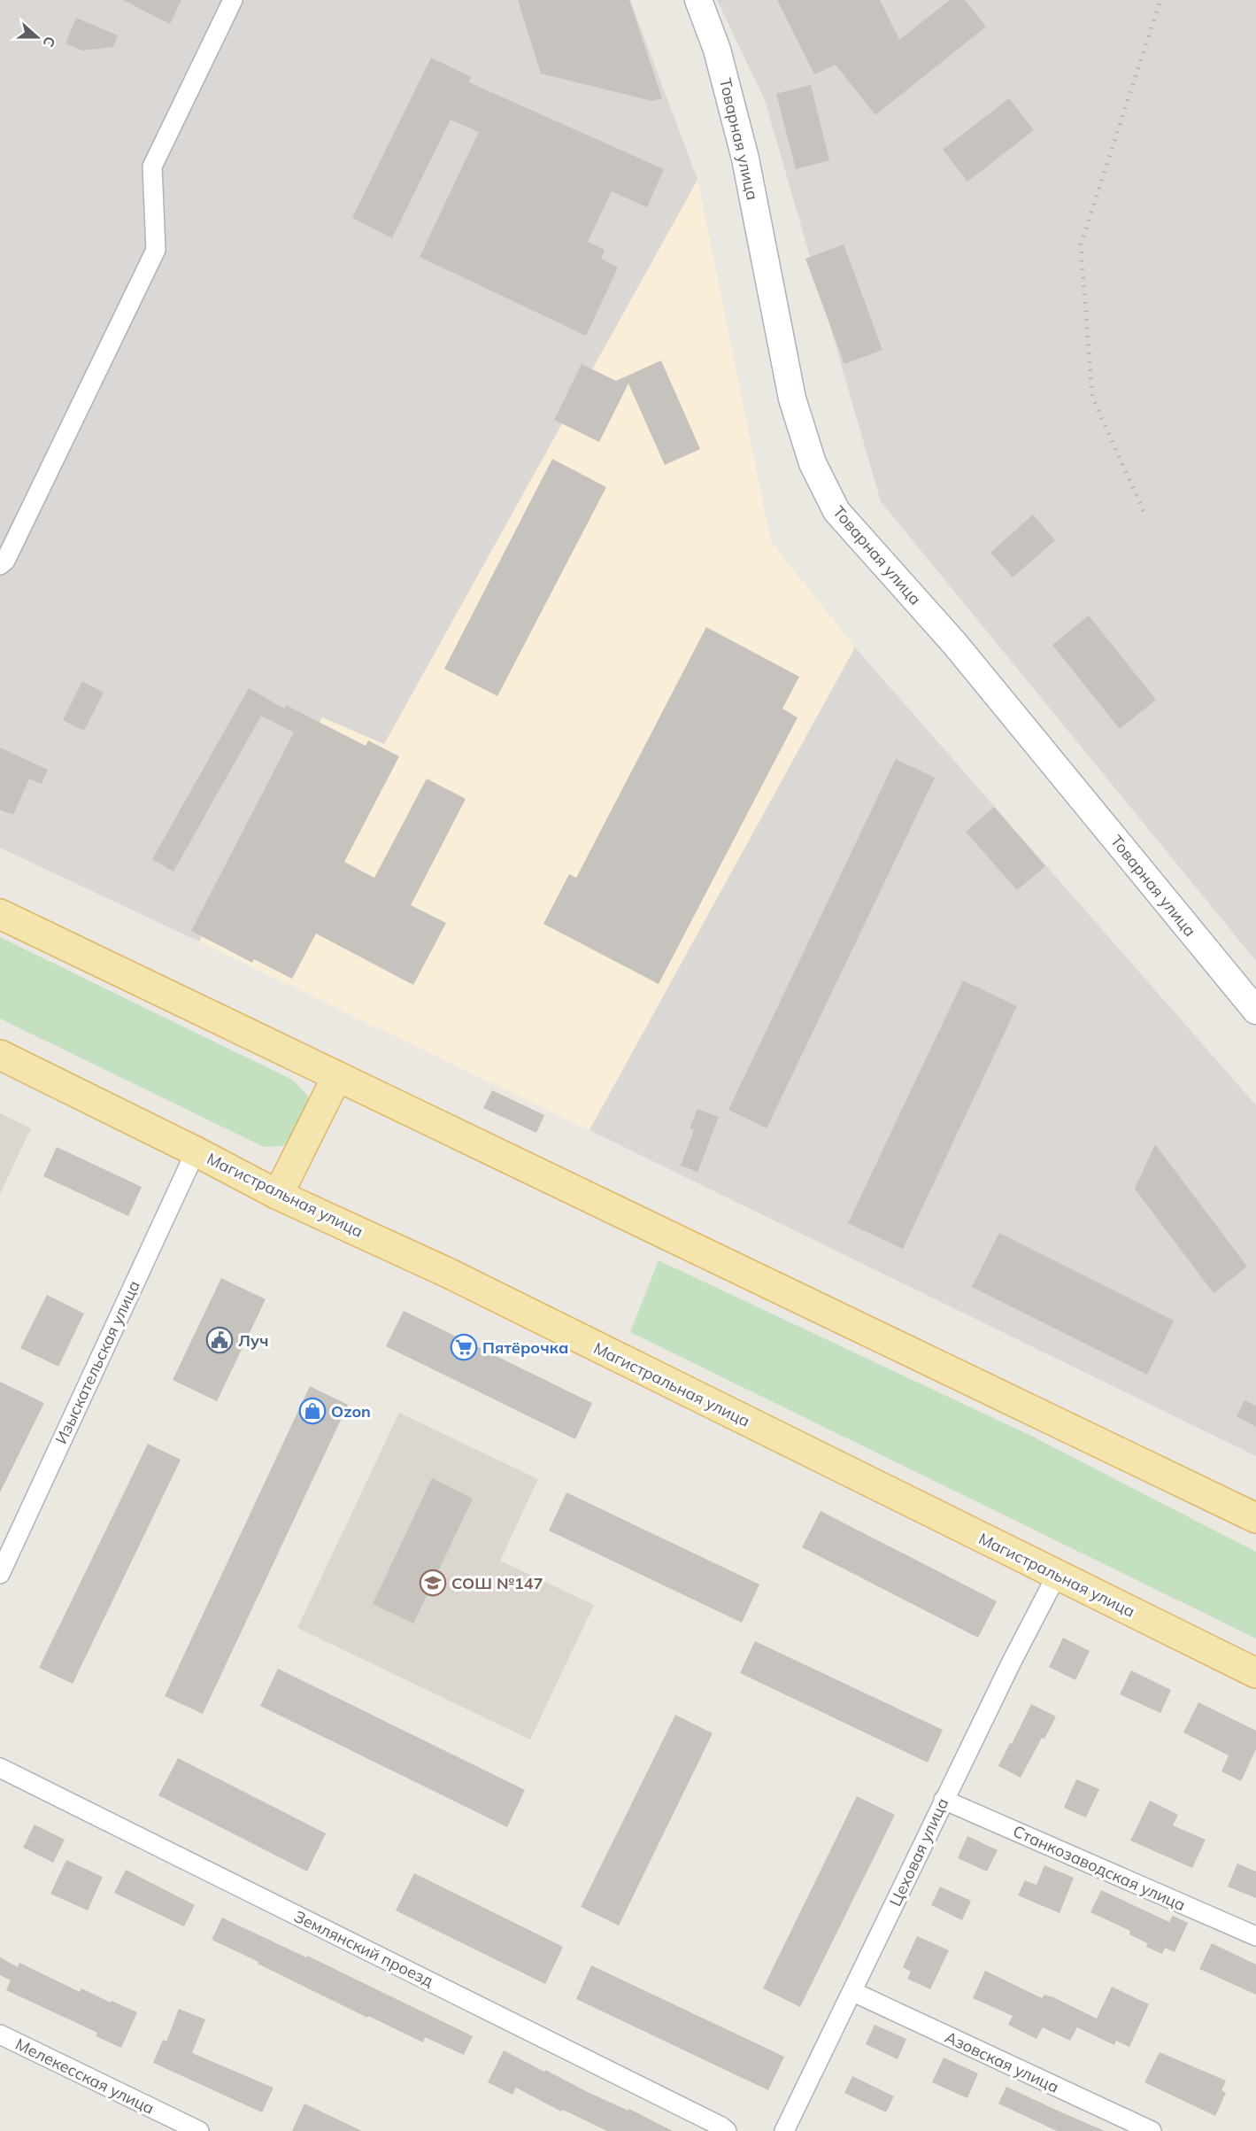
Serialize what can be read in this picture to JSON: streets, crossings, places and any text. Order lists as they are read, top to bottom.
{
  "streets": {
    "main road": ["Магистральная улица"],
    "street": [
      "Товарная улица",
      "Изыскательская улица",
      "Цеховая улица",
      "Станкозаводская улица",
      "Землянский проезд",
      "Азовская улица",
      "Мелекесская улица"
    ]
  },
  "crossings": [
    ["Магистральная улица", "Изыскательская улица"],
    ["Магистральная улица", "Цеховая улица"],
    ["Цеховая улица", "Станкозаводская улица"],
    ["Цеховая улица", "Азовская улица"]
  ],
  "places": {
    "public building": ["Луч"],
    "supermarket": ["Пятёрочка"],
    "shop": ["Ozon"],
    "school or university": ["СОШ №147"]
  },
  "north": "right"
}
